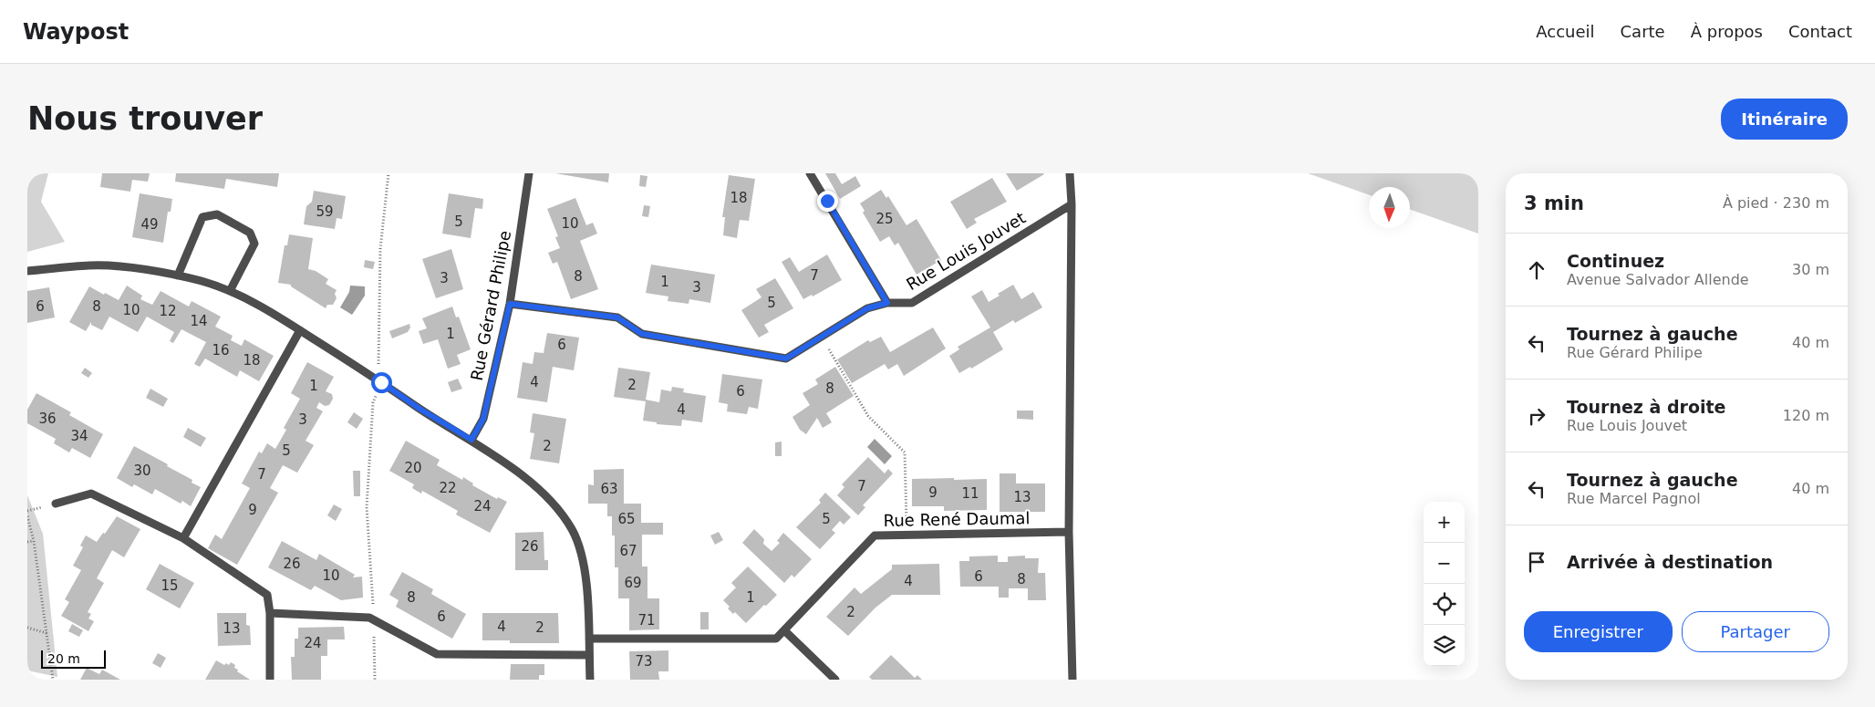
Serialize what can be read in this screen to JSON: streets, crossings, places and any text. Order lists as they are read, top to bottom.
{
  "streets": {
    "street": ["Rue Louis Jouvet", "Rue Gérard Philipe", "Rue René Daumal"]
  },
  "crossings": [
    ["Rue Louis Jouvet", "Rue Gérard Philipe"]
  ],
  "house_numbers": [
    "18",
    "59",
    "25",
    "5",
    "10",
    "49",
    "7",
    "8",
    "3",
    "1",
    "3",
    "5",
    "6",
    "8",
    "10",
    "12",
    "14",
    "1",
    "6",
    "16",
    "18",
    "4",
    "2",
    "1",
    "8",
    "6",
    "4",
    "36",
    "3",
    "34",
    "2",
    "5",
    "20",
    "30",
    "7",
    "7",
    "22",
    "63",
    "9",
    "11",
    "13",
    "24",
    "9",
    "65",
    "5",
    "26",
    "67",
    "26",
    "10",
    "6",
    "8",
    "4",
    "69",
    "15",
    "8",
    "1",
    "2",
    "6",
    "71",
    "4",
    "2",
    "13",
    "24",
    "73"
  ],
  "scale_bar": "20 m",
  "north": "bottom",
  "page": {
    "header": "Waypost",
    "nav": [
      "Accueil",
      "Carte",
      "À propos",
      "Contact"
    ],
    "buttons": [
      "Itinéraire",
      ["Enregistrer", "Partager"]
    ],
    "title": "Nous trouver",
    "heading": ["3 min", "À pied · 230 m"],
    "list": [
      ["Continuez", "Avenue Salvador Allende", "30 m"],
      ["Tournez à gauche", "Rue Gérard Philipe", "40 m"],
      ["Tournez à droite", "Rue Louis Jouvet", "120 m"],
      ["Tournez à gauche", "Rue Marcel Pagnol", "40 m"],
      "Arrivée à destination"
    ],
    "map_buttons": ["+", "−"],
    "scale": "20 m"
  }
}
